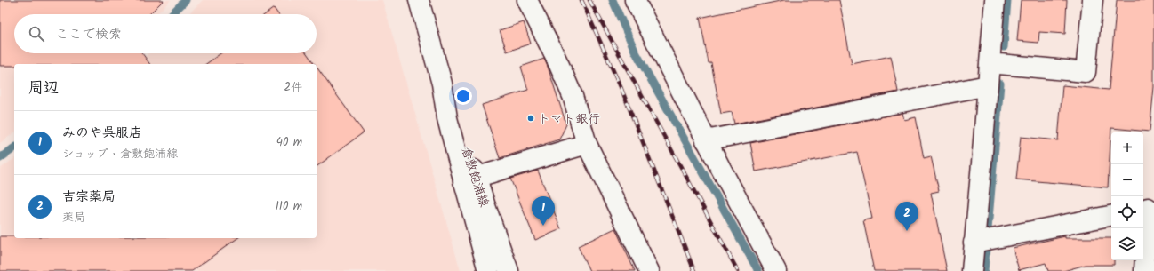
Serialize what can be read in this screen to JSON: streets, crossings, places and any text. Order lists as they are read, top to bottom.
{
  "streets": {
    "street": ["倉敷飽浦線"]
  },
  "places": ["トマト銀行"],
  "page": {
    "search": "ここで検索",
    "heading": ["周辺", "2件"],
    "list": [
      {
        "mark": "1",
        "name": "みのや呉服店",
        "note": "ショップ · 倉敷飽浦線",
        "value": "40 m"
      },
      {
        "mark": "2",
        "name": "吉宗薬局",
        "note": "薬局",
        "value": "110 m"
      }
    ],
    "map_buttons": ["+", "−"],
    "pins": ["1", "2"]
  }
}
